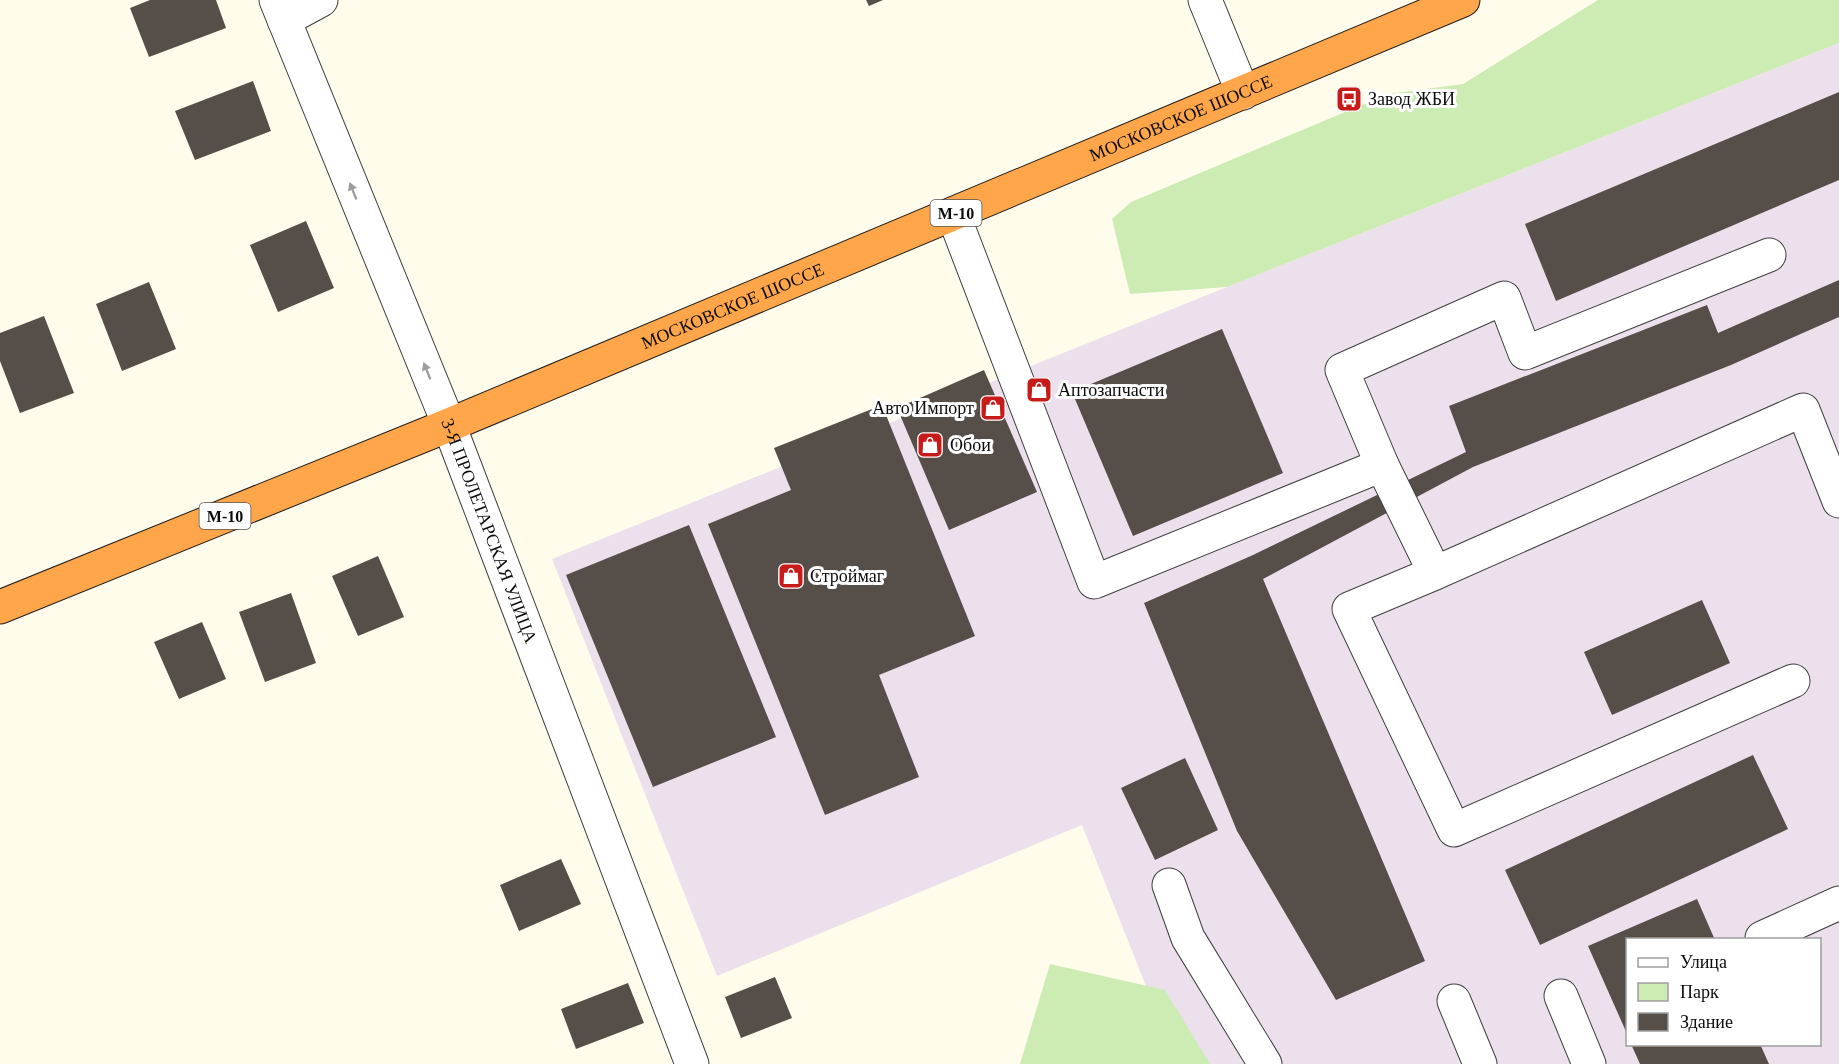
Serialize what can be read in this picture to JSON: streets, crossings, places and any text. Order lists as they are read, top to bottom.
{
  "streets": {
    "highway": ["МОСКОВСКОЕ ШОССЕ", "М-10"],
    "street": ["3-Я ПРОЛЕТАРСКАЯ УЛИЦА"]
  },
  "crossings": [
    ["МОСКОВСКОЕ ШОССЕ", "3-Я ПРОЛЕТАРСКАЯ УЛИЦА"]
  ],
  "one_way": ["3-Я ПРОЛЕТАРСКАЯ УЛИЦА"],
  "places": {
    "bus stop": ["Завод ЖБИ"],
    "shop": [
      "Аптозапчасти",
      "Авто Импорт",
      "Обои",
      "Строймаг"
    ]
  },
  "legend": ["Улица", "Парк", "Здание"]
}
